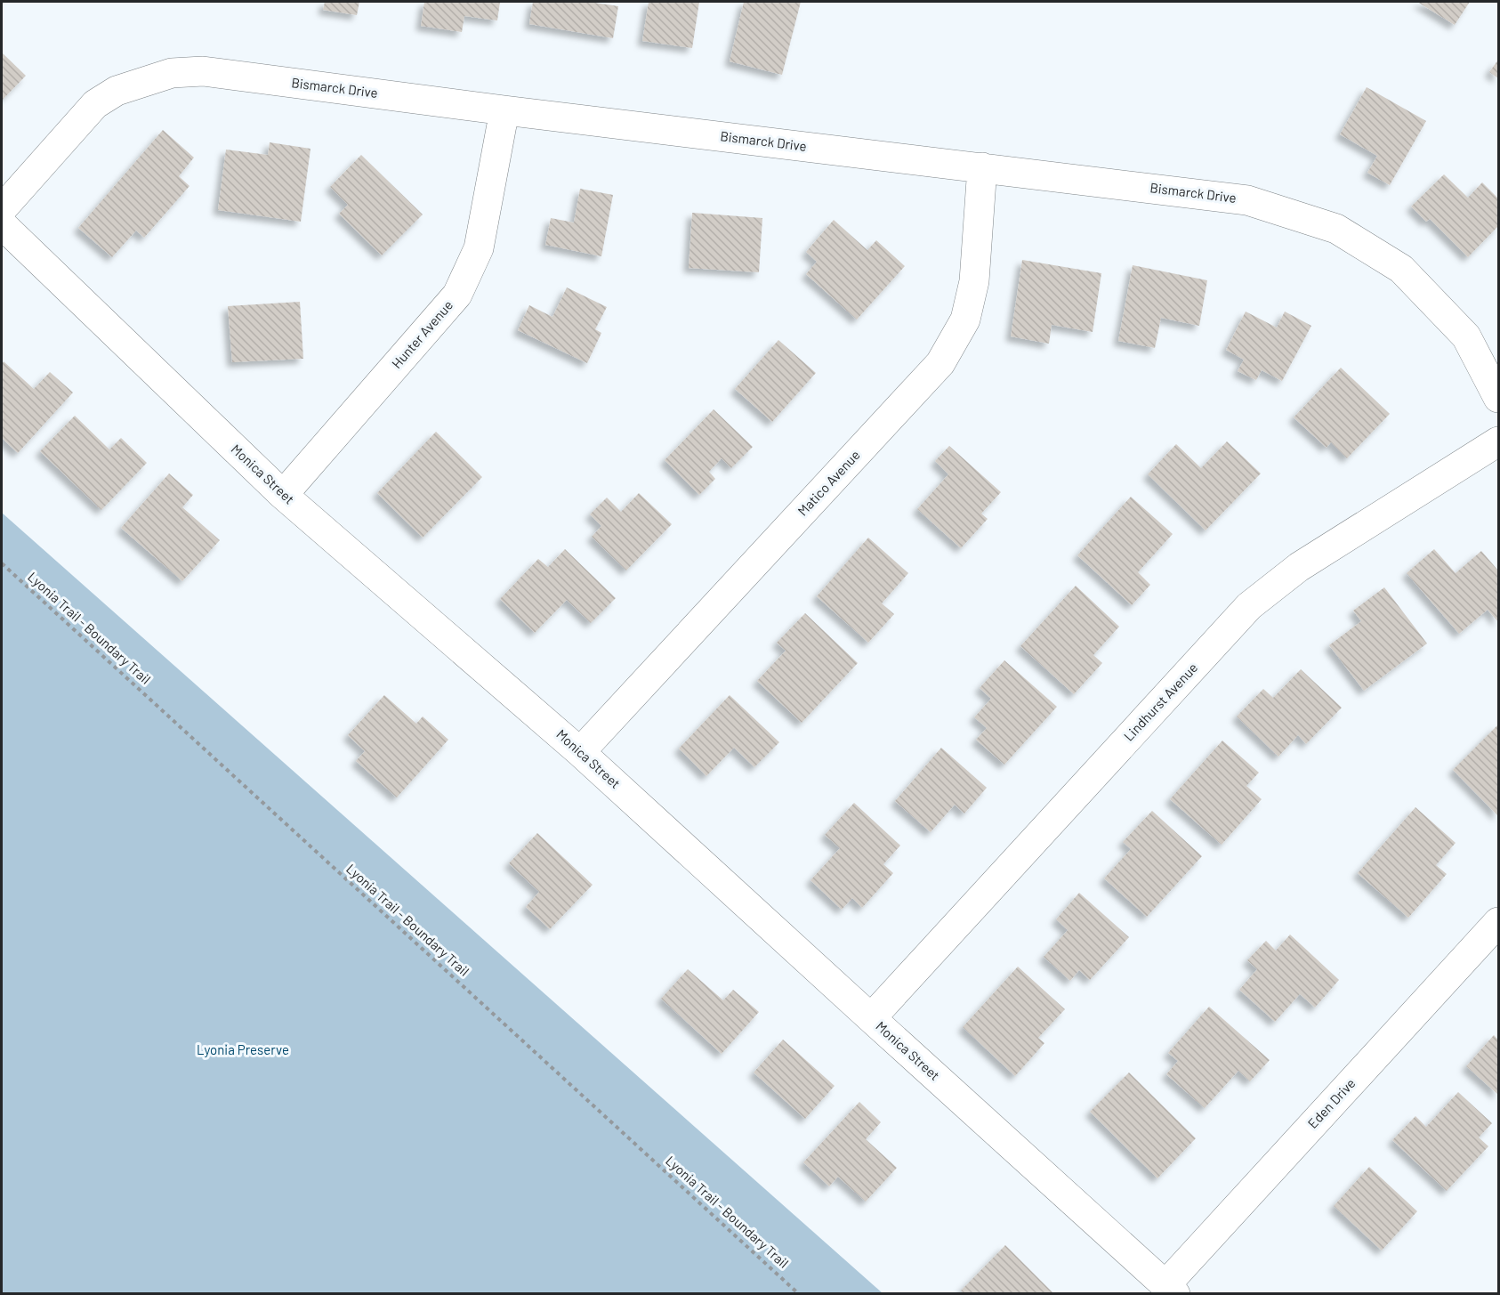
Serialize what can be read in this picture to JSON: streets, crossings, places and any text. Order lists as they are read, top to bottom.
{
  "streets": {
    "street": [
      "Bismarck Drive",
      "Hunter Avenue",
      "Monica Street",
      "Matico Avenue",
      "Lindhurst Avenue",
      "Eden Drive"
    ],
    "path": ["Lyonia Trail - Boundary Trail"]
  },
  "crossings": [
    ["Bismarck Drive", "Hunter Avenue"],
    ["Bismarck Drive", "Matico Avenue"],
    ["Hunter Avenue", "Monica Street"],
    ["Monica Street", "Matico Avenue"],
    ["Monica Street", "Lindhurst Avenue"],
    ["Monica Street", "Eden Drive"]
  ],
  "parks": ["Lyonia Preserve"]
}
